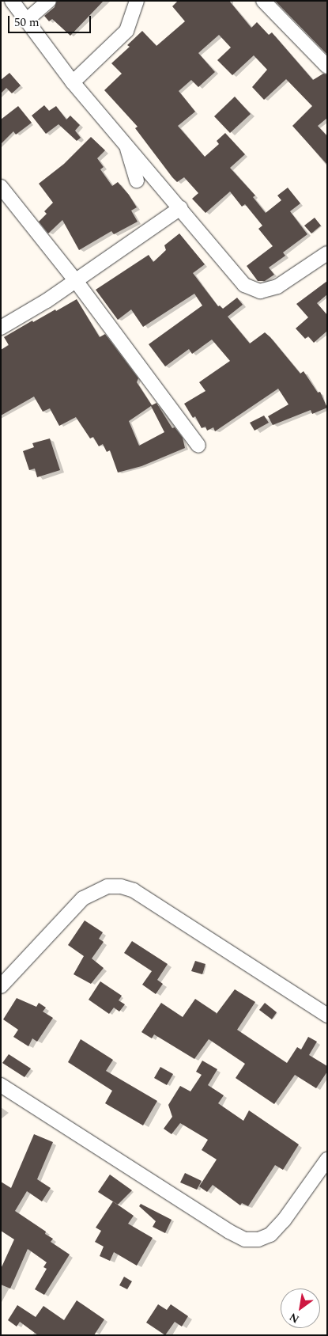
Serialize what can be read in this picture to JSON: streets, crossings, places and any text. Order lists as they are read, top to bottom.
{
  "scale_bar": "50 m",
  "north": "bottom left"
}
